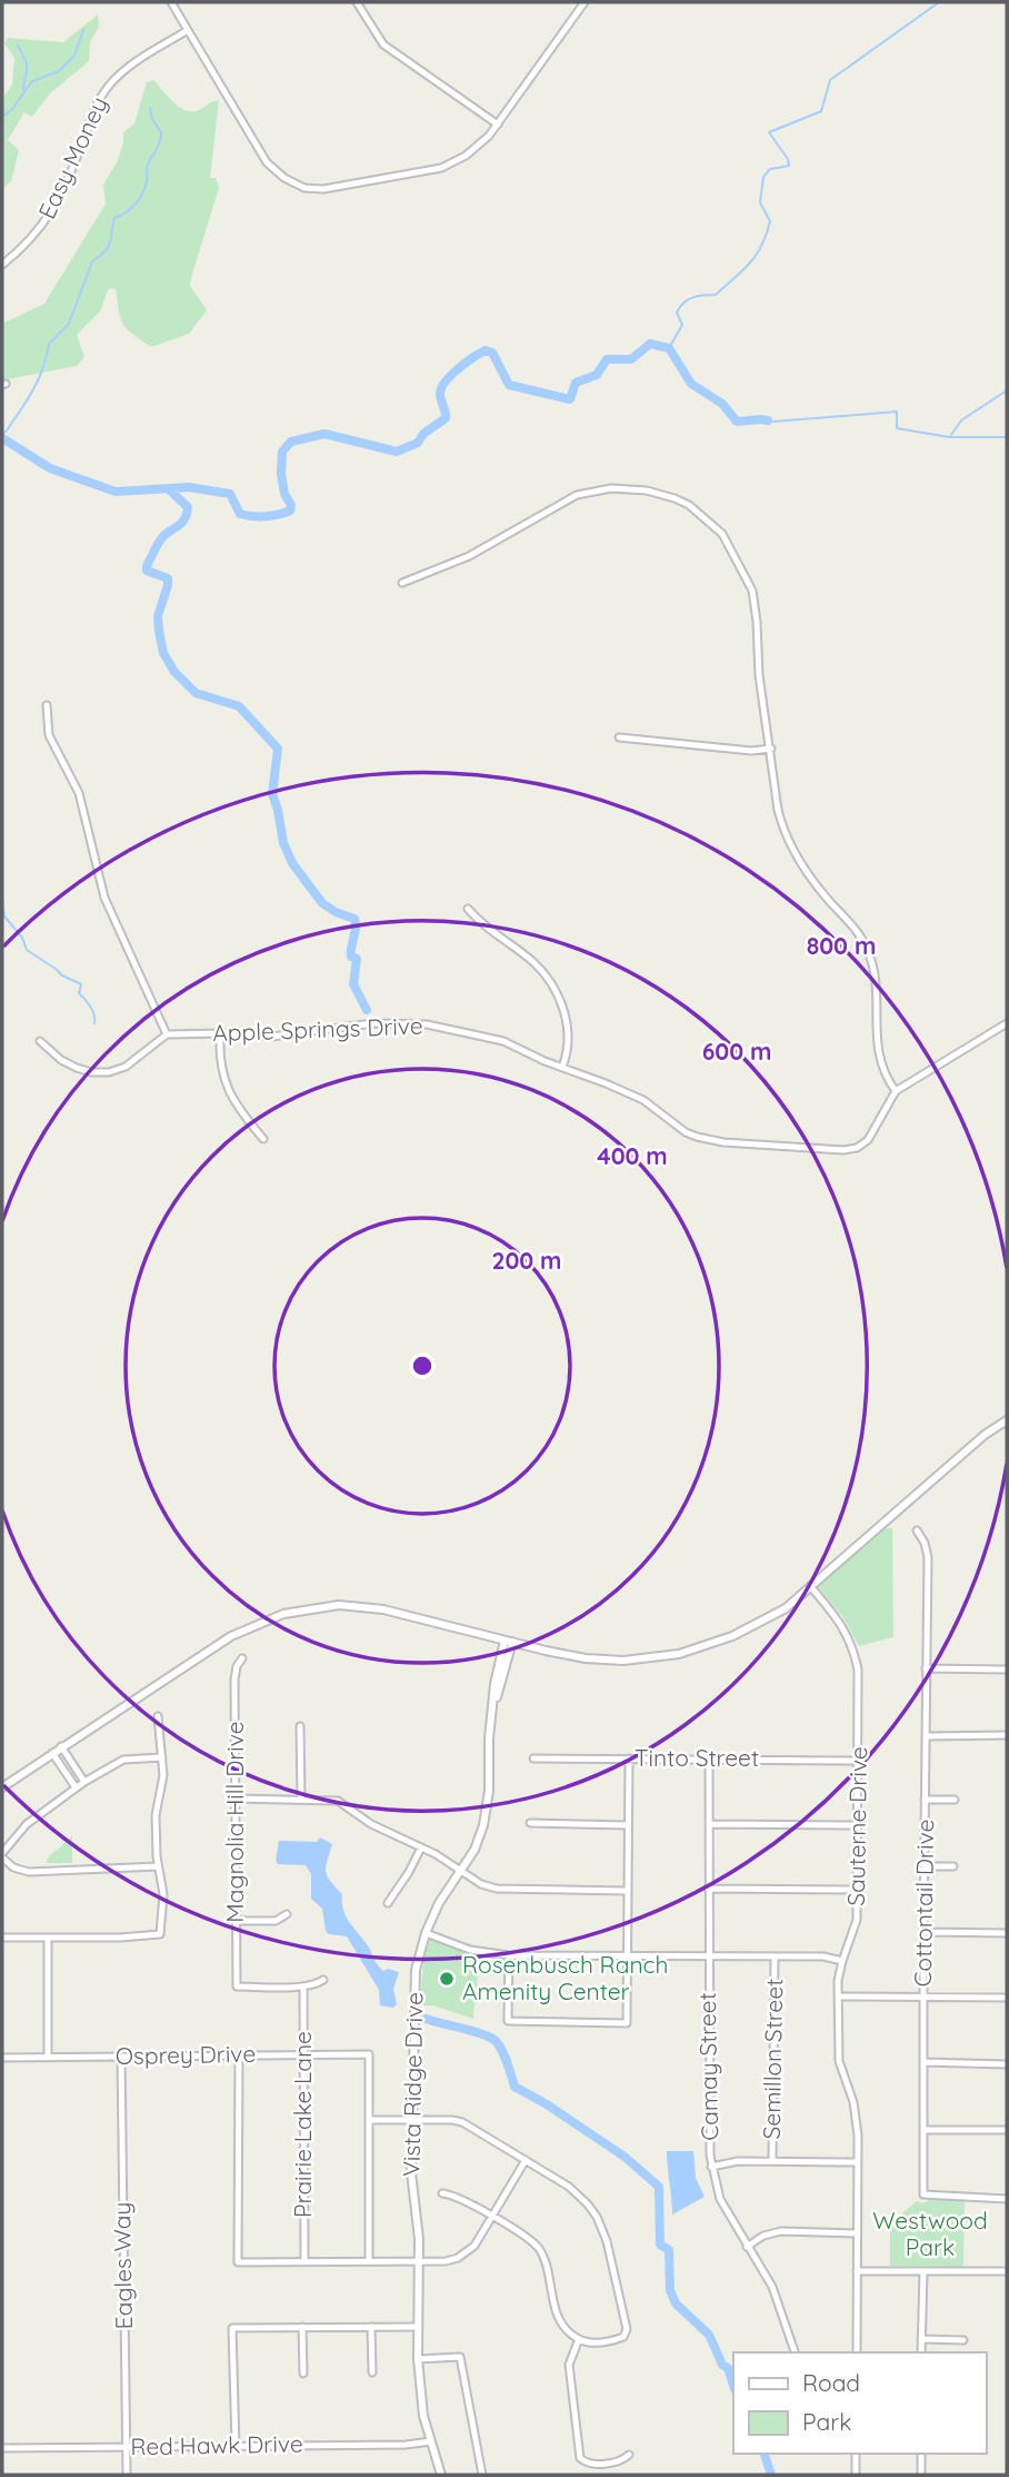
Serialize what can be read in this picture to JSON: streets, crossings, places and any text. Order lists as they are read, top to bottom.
{
  "streets": {
    "street": [
      "Easy Money",
      "Apple Springs Drive",
      "Tinto Street",
      "Magnolia Hill Drive",
      "Sauterne Drive",
      "Cottontail Drive",
      "Osprey Drive",
      "Semillon Street",
      "Camay Street",
      "Vista Ridge Drive",
      "Prairie Lake Lane",
      "Eagles Way",
      "Red Hawk Drive"
    ]
  },
  "crossings": [
    ["Tinto Street", "Sauterne Drive"],
    ["Tinto Street", "Camay Street"],
    ["Magnolia Hill Drive", "Prairie Lake Lane"],
    ["Osprey Drive", "Prairie Lake Lane"],
    ["Osprey Drive", "Eagles Way"],
    ["Vista Ridge Drive", "Red Hawk Drive"],
    ["Eagles Way", "Red Hawk Drive"]
  ],
  "parks": ["Westwood Park"],
  "places": ["Rosenbusch Ranch Amenity Center"],
  "legend": ["Road", "Park"],
  "rings": [
    "800 m",
    "600 m",
    "400 m",
    "200 m"
  ]
}
